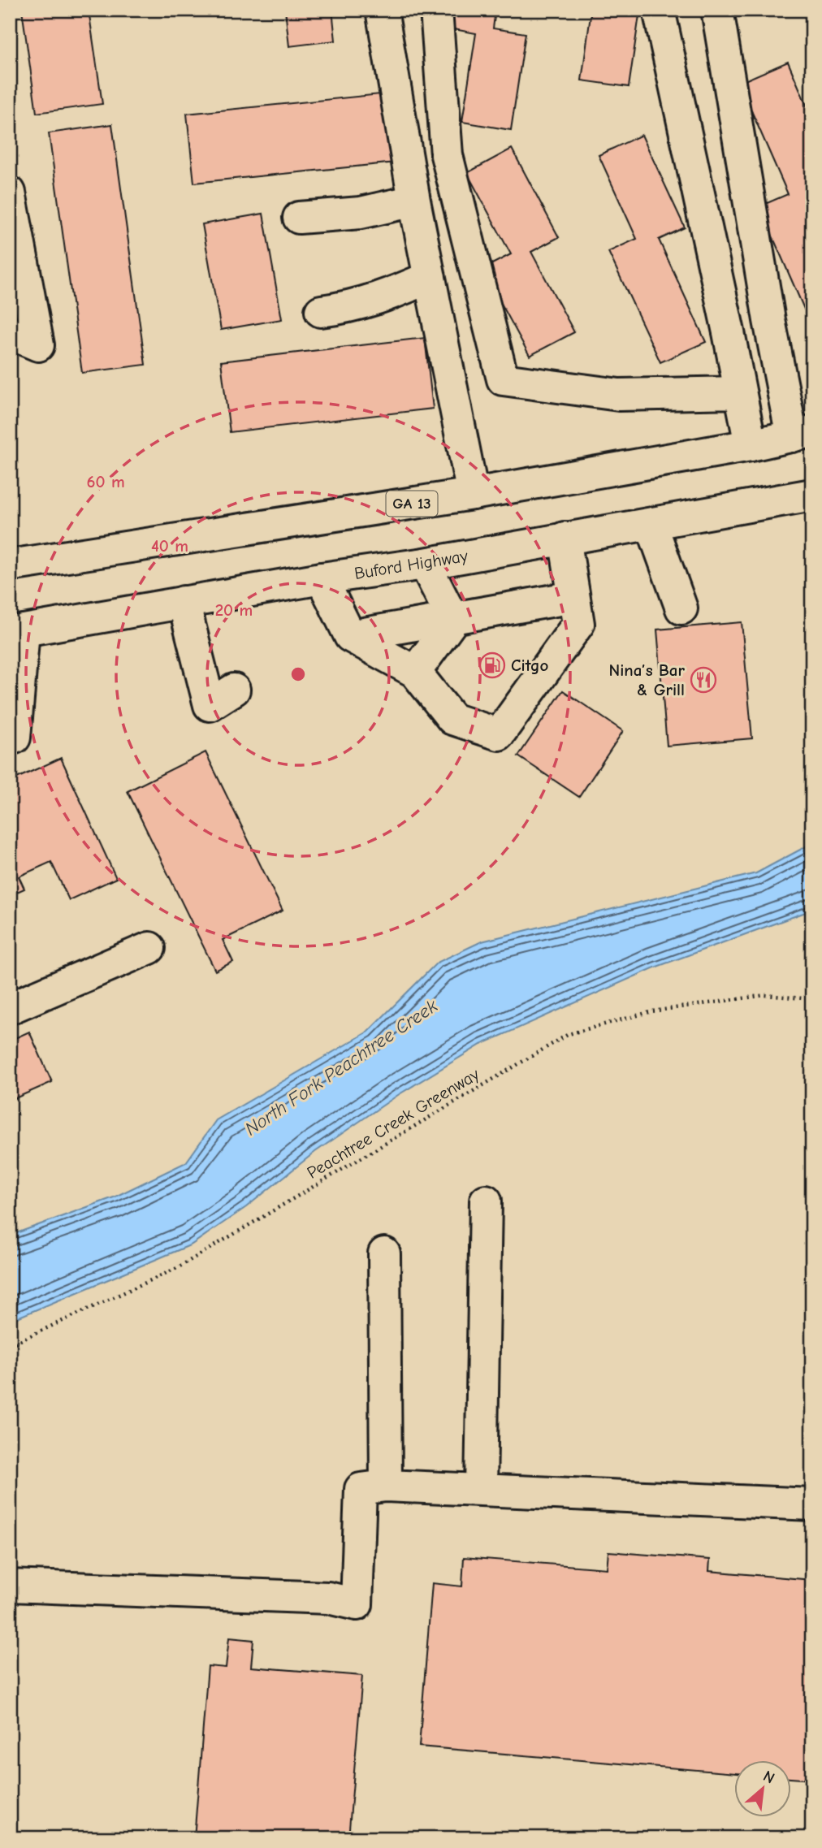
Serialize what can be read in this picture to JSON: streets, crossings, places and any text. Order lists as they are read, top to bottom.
{
  "streets": {
    "main road": ["GA 13", "Buford Highway"],
    "path": ["Peachtree Creek Greenway"]
  },
  "water": ["North Fork Peachtree Creek"],
  "places": {
    "fuel station": ["Citgo"],
    "restaurant": ["Nina’s Bar & Grill"]
  },
  "north": "top right",
  "rings": ["60 m", "40 m", "20 m"]
}
